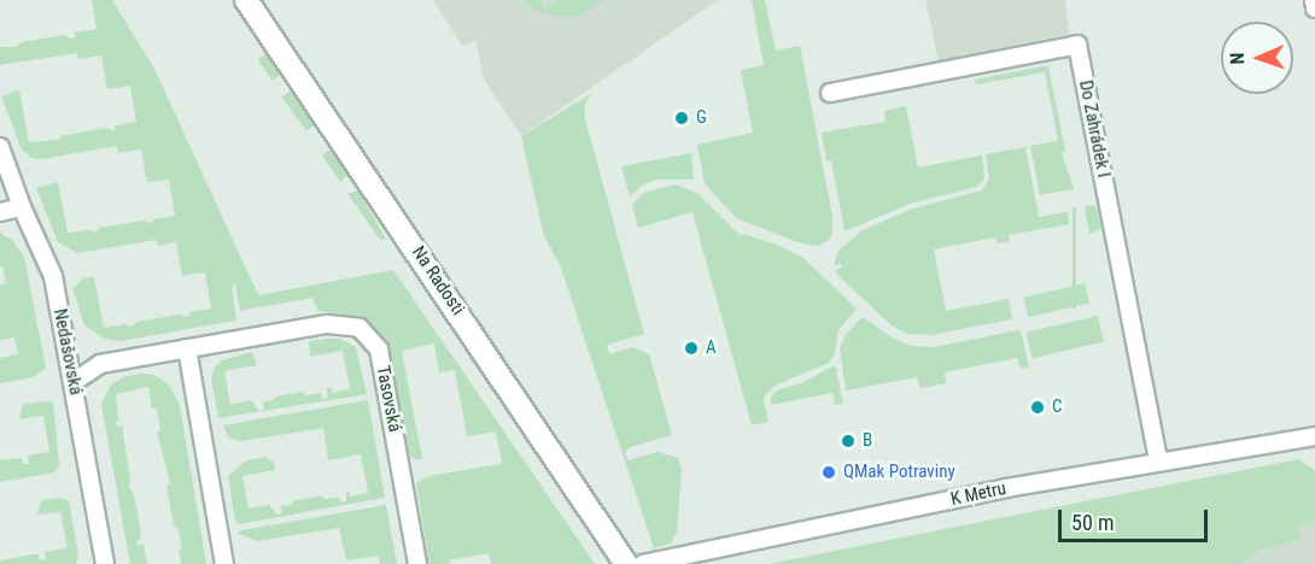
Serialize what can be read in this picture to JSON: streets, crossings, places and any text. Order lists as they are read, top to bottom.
{
  "streets": {
    "main road": ["Na Radosti"],
    "street": [
      "Do Zahrádek I",
      "Nedašovská",
      "Tasovská",
      "K Metru"
    ]
  },
  "crossings": [
    ["Do Zahrádek I", "K Metru"],
    ["Nedašovská", "Tasovská"]
  ],
  "places": [
    "G",
    "A",
    "C",
    "B",
    "QMak Potraviny"
  ],
  "scale_bar": "50 m",
  "north": "left"
}
